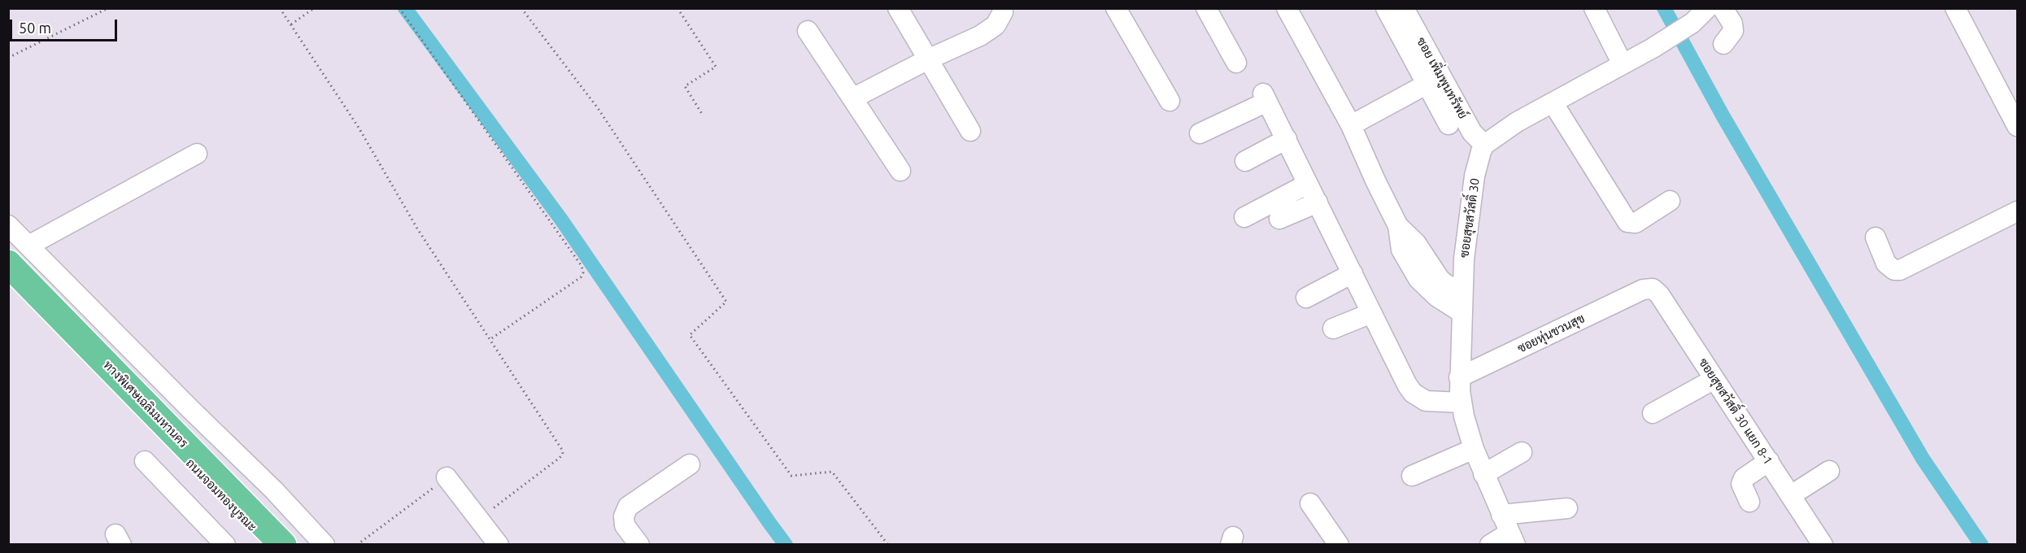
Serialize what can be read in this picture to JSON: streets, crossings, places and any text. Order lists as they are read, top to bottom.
{
  "streets": {
    "highway": ["ทางพิเศษเฉลิมมหานคร"],
    "street": [
      "ซอย เพิ่มพูนทรัพย์",
      "ซอยสุขสวัสดิ์ 30",
      "ซอยหุ่นชวนสุข",
      "ซอยสุขสวัสดิ์ 30 แยก 8-1",
      "ถนนจอมทองบูรณะ"
    ]
  },
  "crossings": [
    ["ซอย เพิ่มพูนทรัพย์", "ซอยสุขสวัสดิ์ 30"],
    ["ซอยสุขสวัสดิ์ 30", "ซอยหุ่นชวนสุข"],
    ["ซอยหุ่นชวนสุข", "ซอยสุขสวัสดิ์ 30 แยก 8-1"]
  ],
  "scale_bar": "50 m"
}
